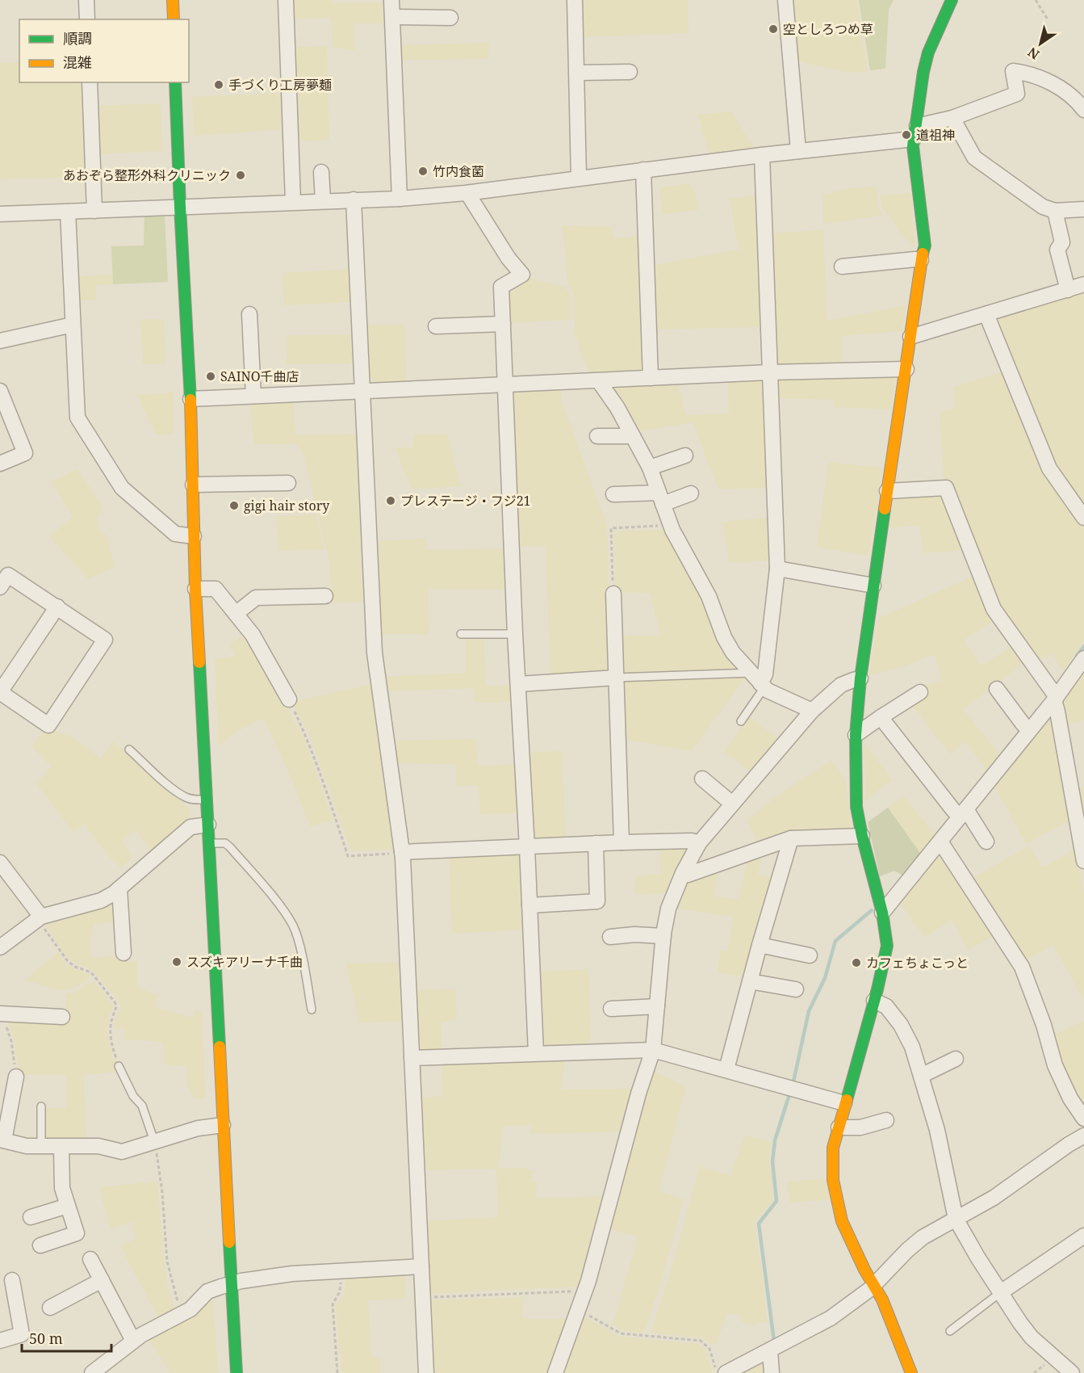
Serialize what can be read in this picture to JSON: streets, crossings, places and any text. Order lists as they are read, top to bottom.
{
  "places": [
    "空としろつめ草",
    "手づくり工房夢麺",
    "道祖神",
    "竹内食菌",
    "あおぞら整形外科クリニック",
    "SAINO千曲店",
    "プレステージ・フジ21",
    "gigi hair story",
    "スズキアリーナ千曲",
    "カフェちょこっと"
  ],
  "legend": ["順調", "混雑"],
  "scale_bar": "50 m",
  "north": "bottom left"
}
